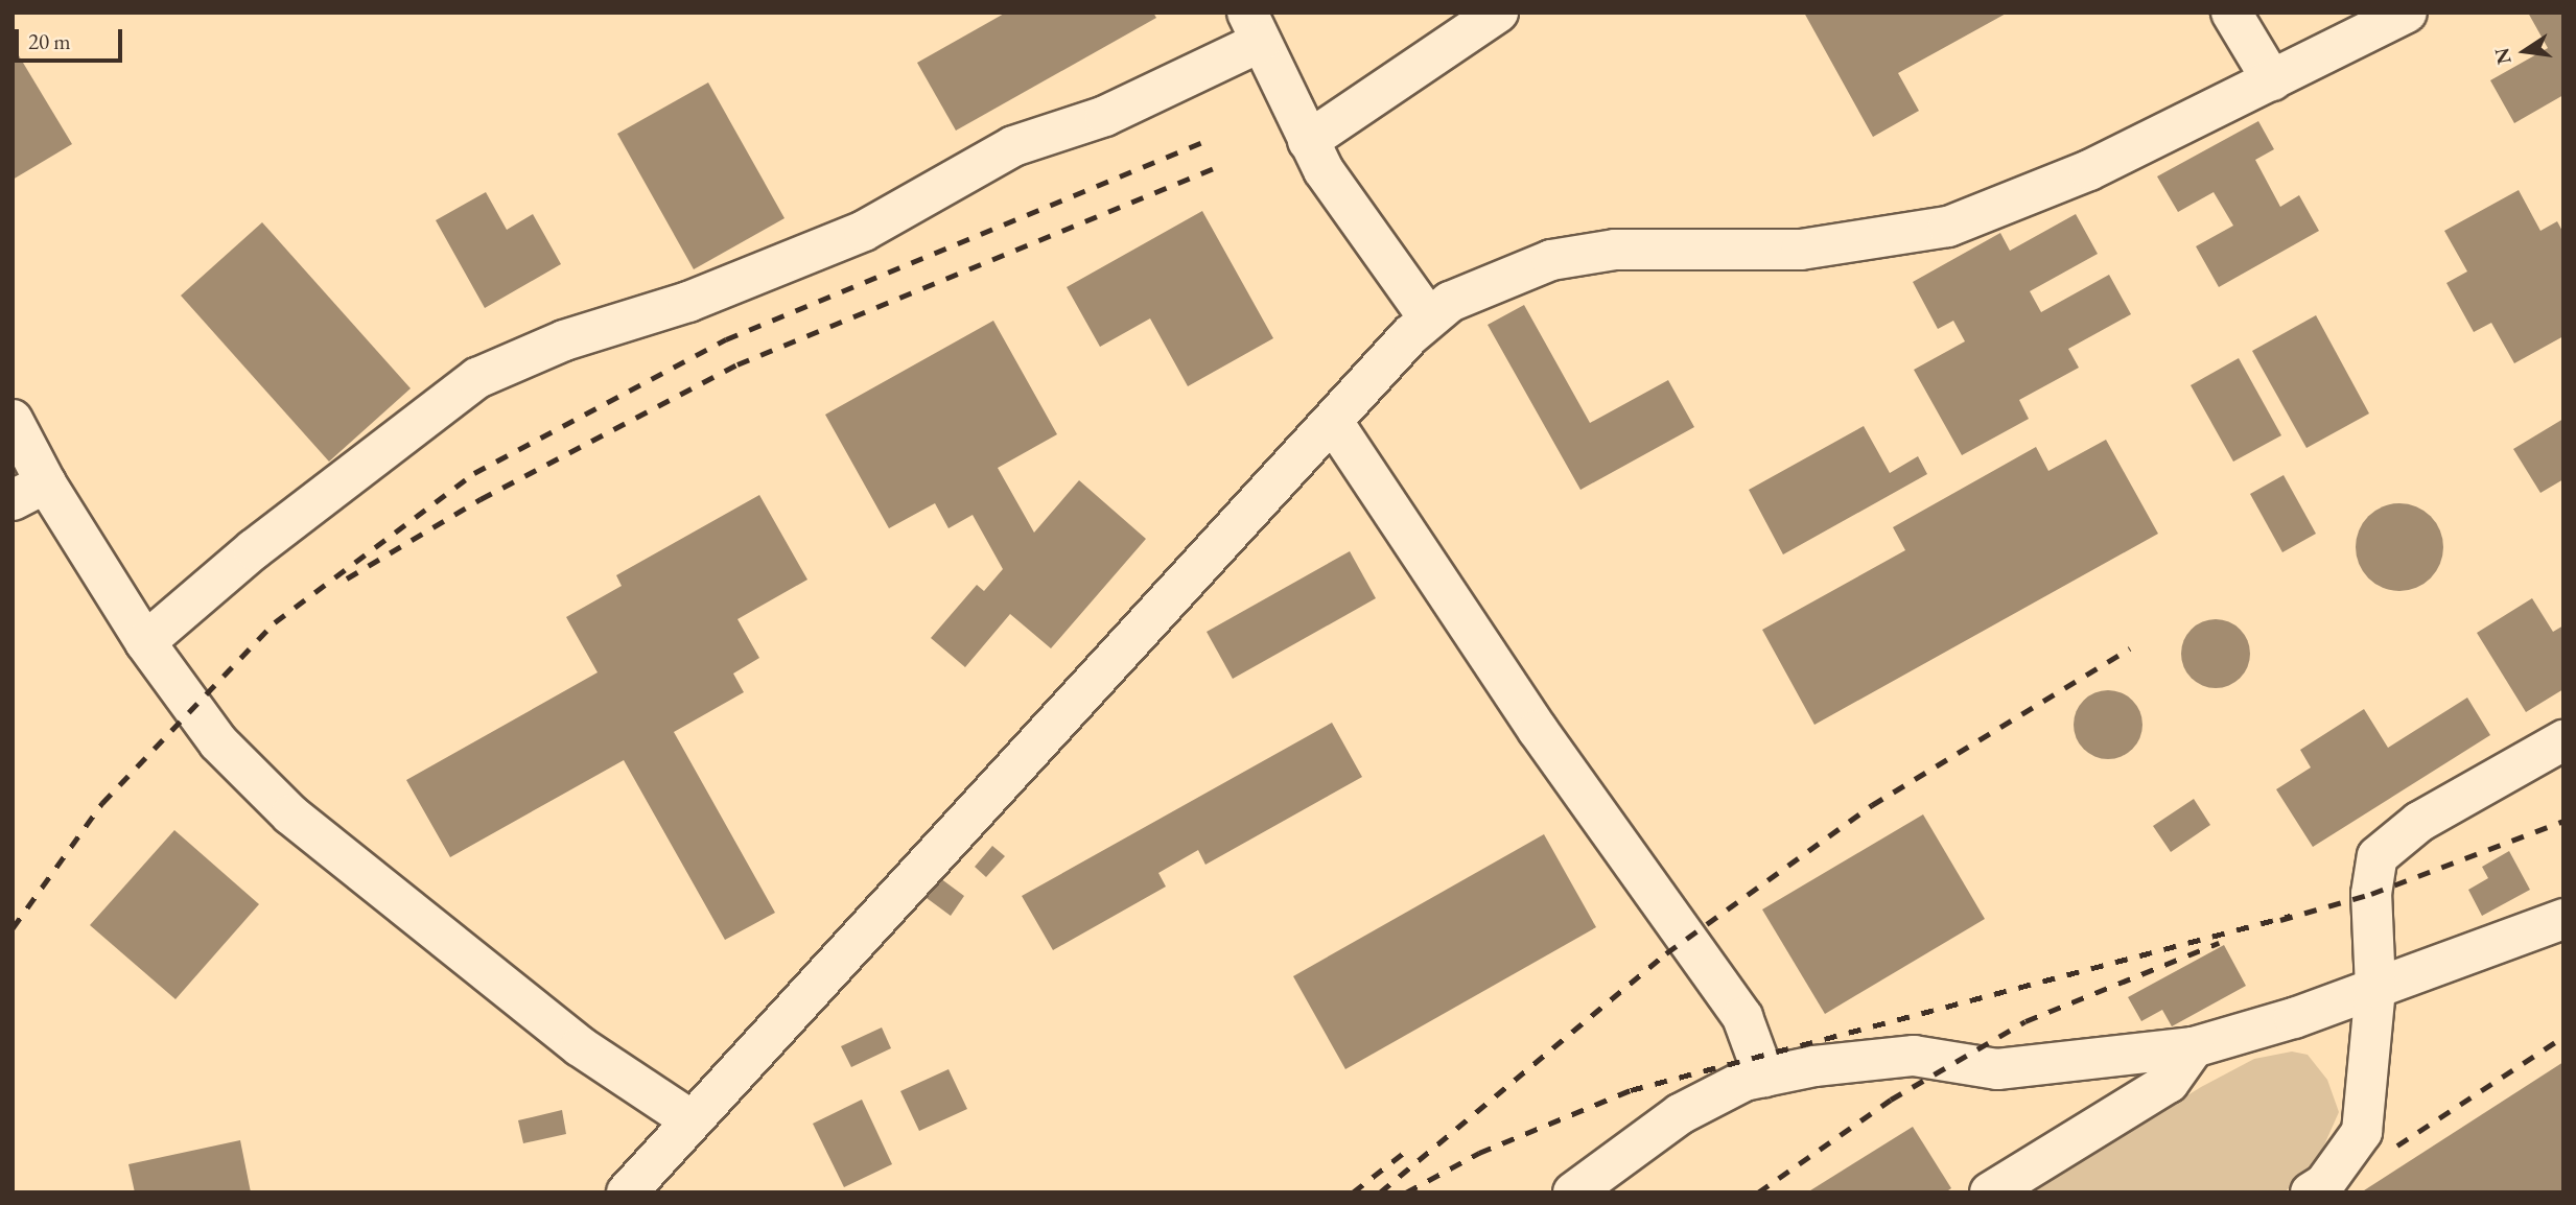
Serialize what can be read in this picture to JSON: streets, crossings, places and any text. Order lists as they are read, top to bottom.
{
  "scale_bar": "20 m",
  "north": "left"
}
